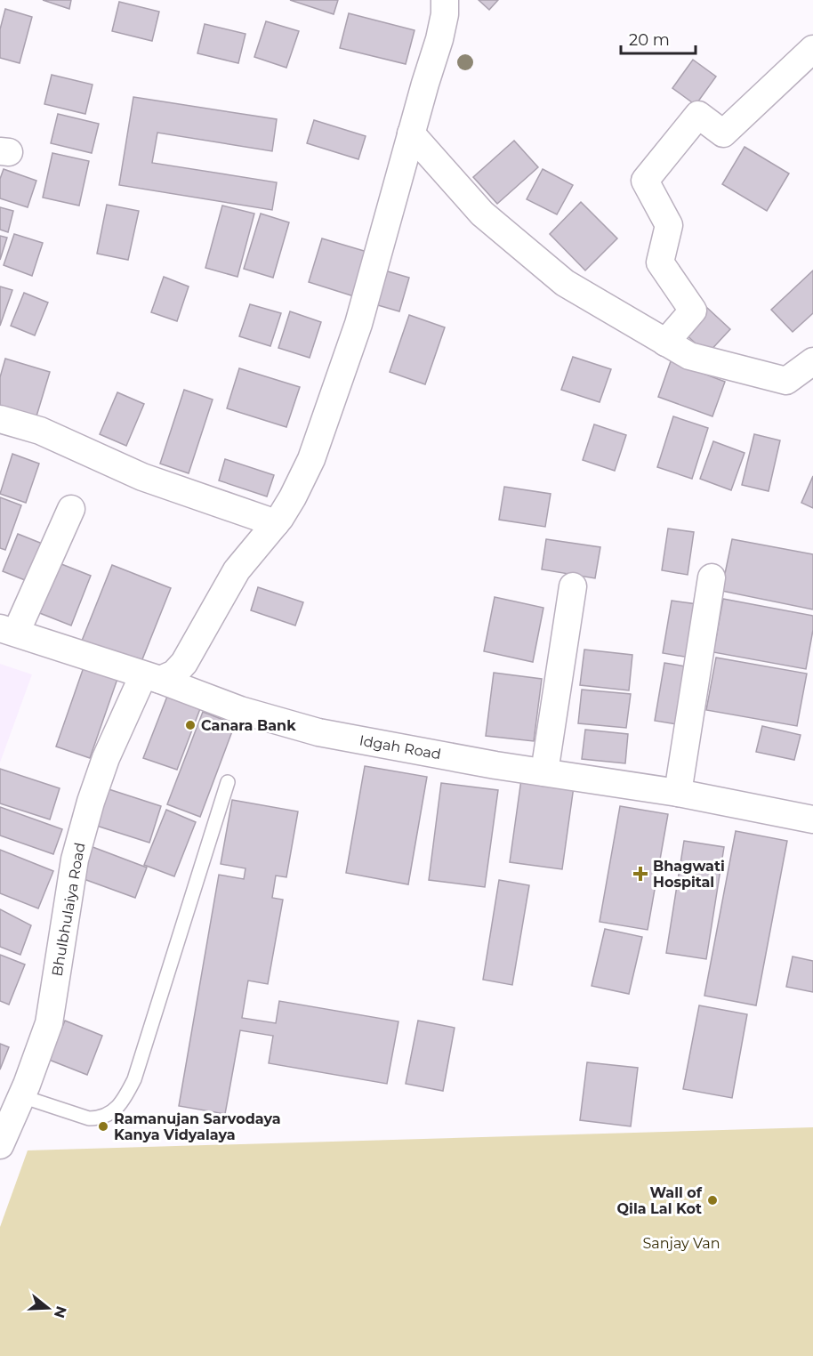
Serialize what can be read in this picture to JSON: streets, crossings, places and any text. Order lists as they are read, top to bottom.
{
  "streets": {
    "street": ["Idgah Road", "Bhulbhulaiya Road"]
  },
  "crossings": [
    ["Idgah Road", "Bhulbhulaiya Road"]
  ],
  "parks": ["Sanjay Van"],
  "places": {
    "other": ["Canara Bank", "Ramanujan Sarvodaya Kanya Vidyalaya", "Wall of Qila Lal Kot"],
    "health": ["Bhagwati Hospital"]
  },
  "scale_bar": "20 m",
  "north": "right"
}
